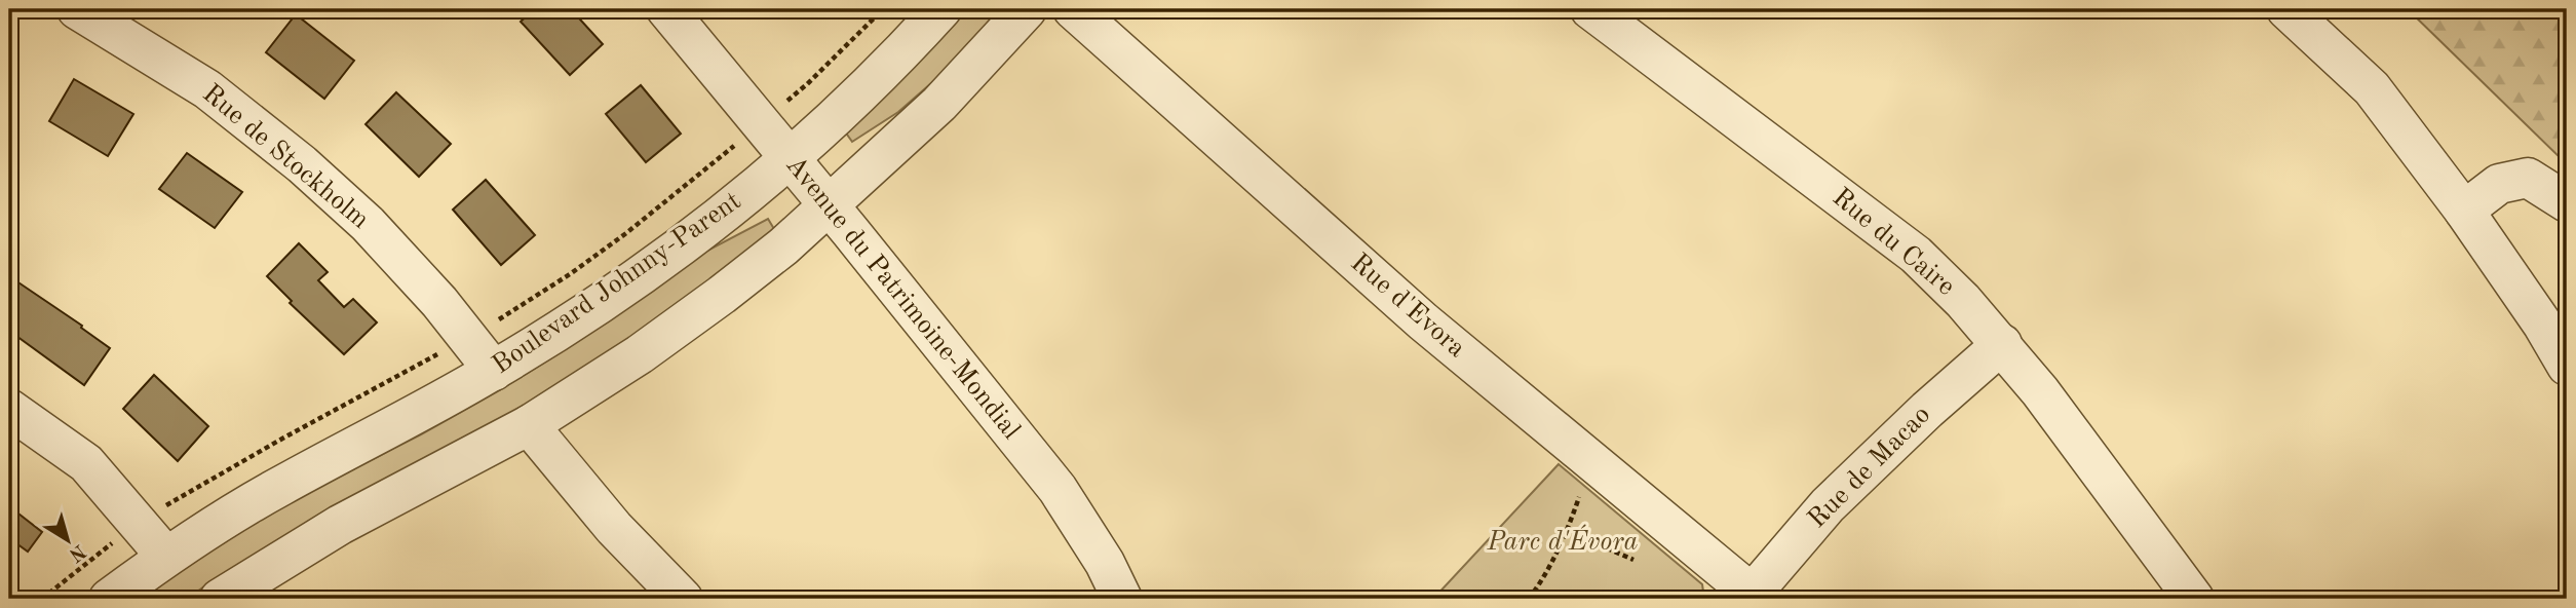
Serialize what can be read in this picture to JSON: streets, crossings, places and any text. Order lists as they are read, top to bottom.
{
  "streets": {
    "street": [
      "Rue de Stockholm",
      "Rue du Caire",
      "Boulevard Johnny-Parent",
      "Avenue du Patrimoine-Mondial",
      "Rue d'Evora",
      "Rue de Macao"
    ]
  },
  "crossings": [
    ["Rue de Stockholm", "Boulevard Johnny-Parent"],
    ["Rue du Caire", "Rue de Macao"],
    ["Boulevard Johnny-Parent", "Avenue du Patrimoine-Mondial"],
    ["Rue d'Evora", "Rue de Macao"]
  ],
  "parks": ["Parc d'Évora"],
  "north": "bottom right"
}
